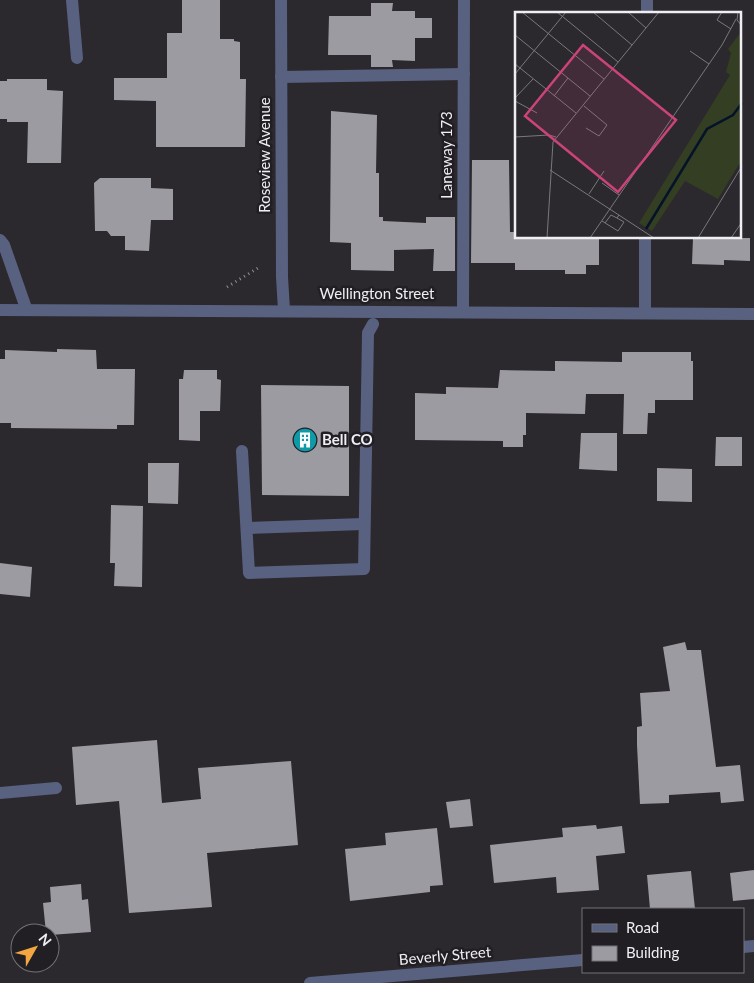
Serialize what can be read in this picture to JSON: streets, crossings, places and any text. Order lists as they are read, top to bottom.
{
  "streets": {
    "street": [
      "Roseview Avenue",
      "Laneway 173",
      "Wellington Street",
      "Beverly Street"
    ]
  },
  "crossings": [
    ["Roseview Avenue", "Wellington Street"],
    ["Laneway 173", "Wellington Street"]
  ],
  "places": {
    "building": ["Bell CO"]
  },
  "legend": ["Road", "Building"],
  "north": "top right"
}
